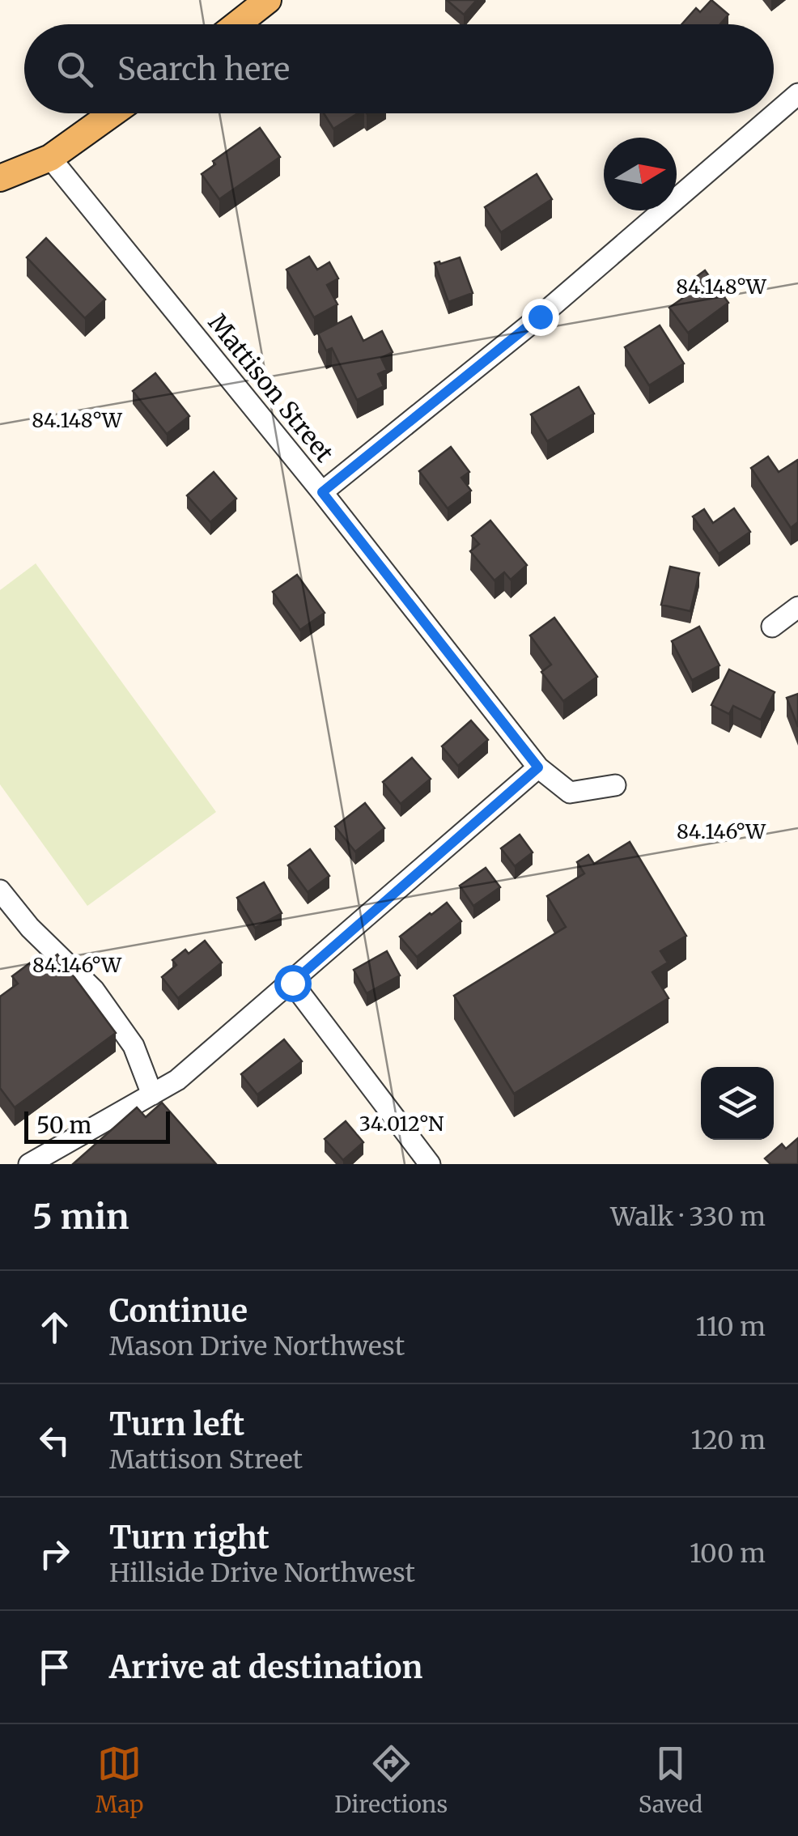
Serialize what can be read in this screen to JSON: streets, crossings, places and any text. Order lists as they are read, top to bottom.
{
  "streets": {
    "street": ["Mattison Street"]
  },
  "scale_bar": "50 m",
  "north": "right",
  "page": {
    "search": "Search here",
    "scale": "50 m",
    "heading": ["5 min", "Walk · 330 m"],
    "list": [
      ["Continue", "Mason Drive Northwest", "110 m"],
      ["Turn left", "Mattison Street", "120 m"],
      ["Turn right", "Hillside Drive Northwest", "100 m"],
      "Arrive at destination"
    ],
    "nav": ["Map", "Directions", "Saved"]
  },
  "coordinates": ["84.148°W", "84.146°W", "34.012°N"]
}
